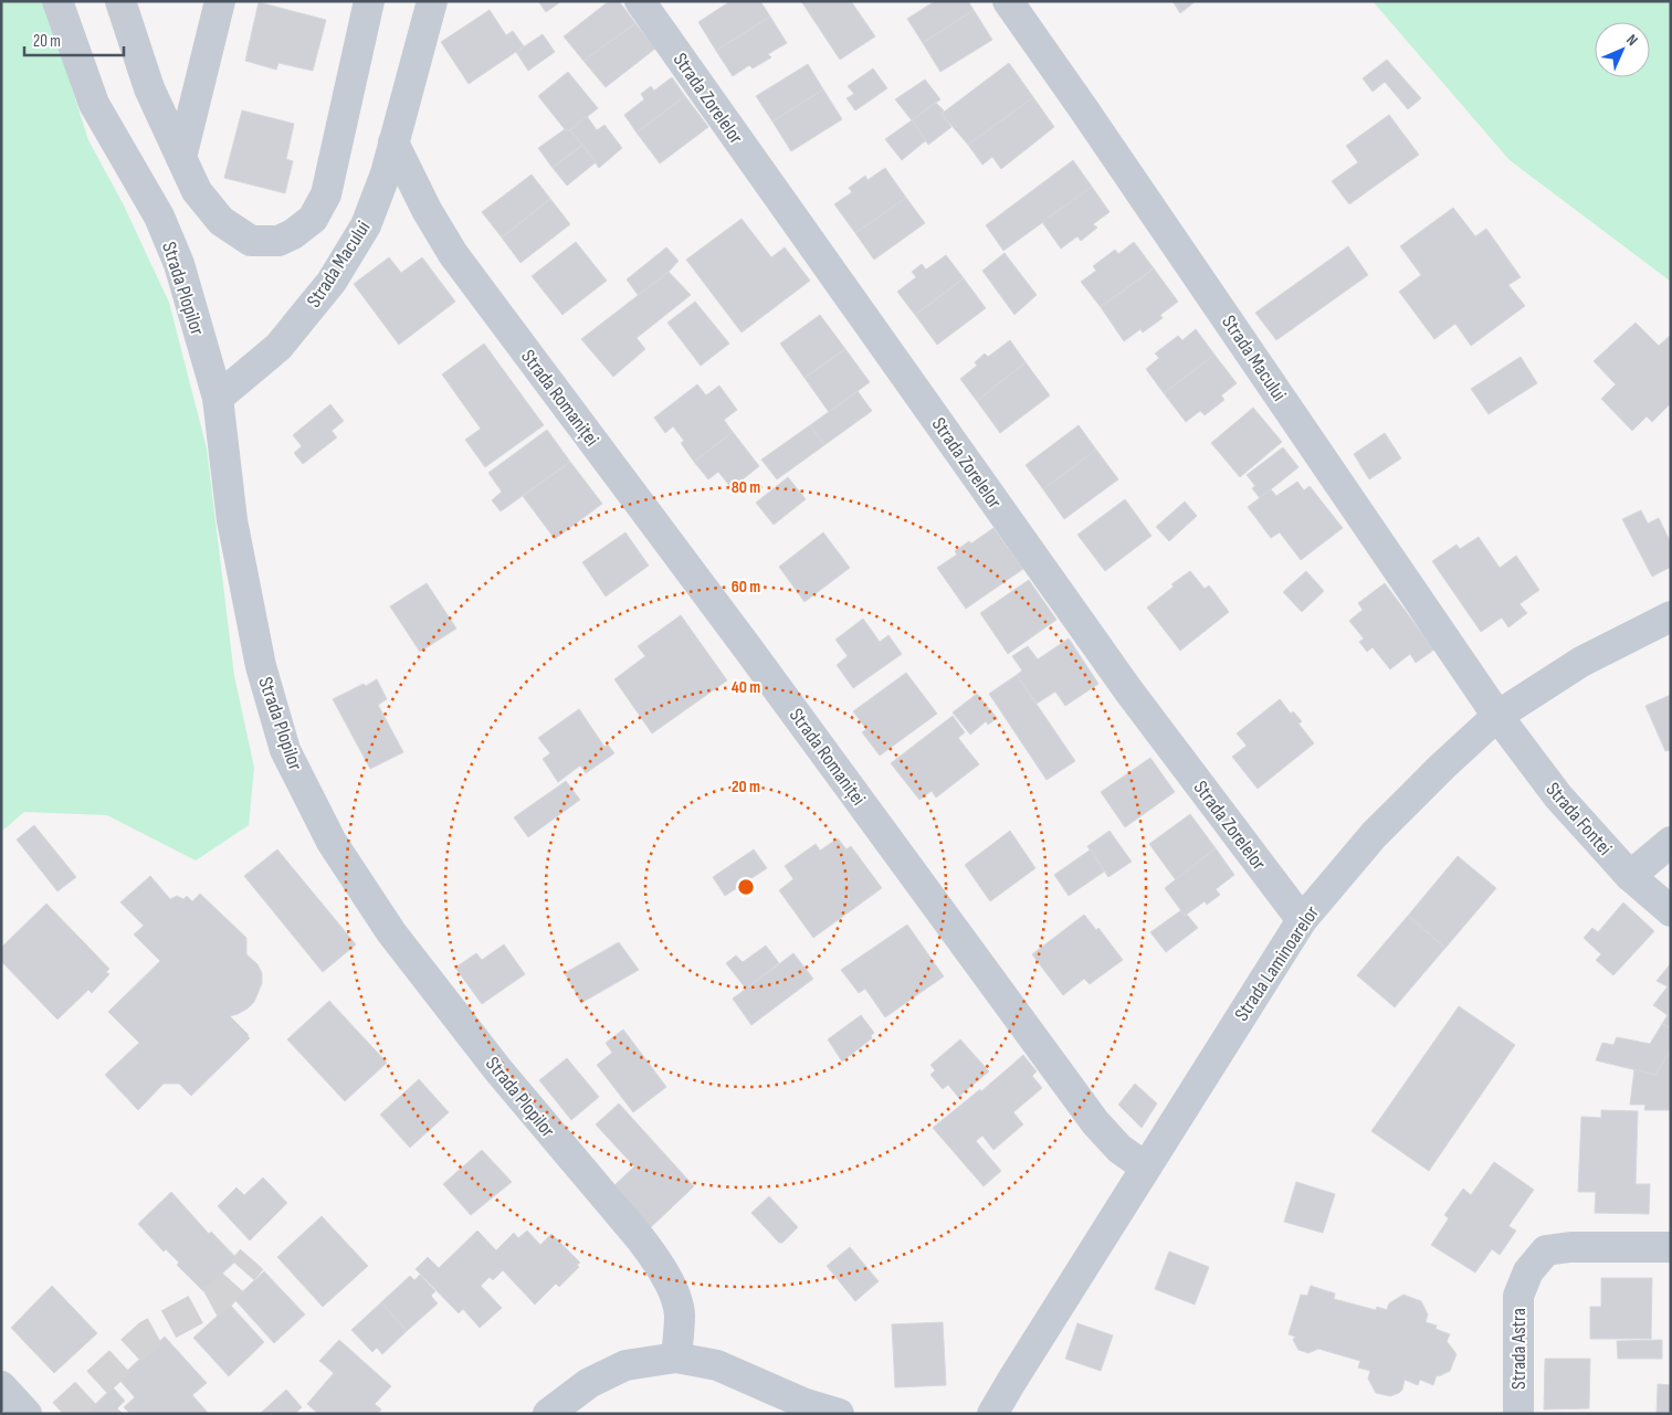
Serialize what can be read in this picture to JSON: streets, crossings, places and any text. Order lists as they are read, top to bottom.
{
  "streets": {
    "street": [
      "Strada Zorelelor",
      "Strada Macului",
      "Strada Plopilor",
      "Strada Romaniței",
      "Strada Fontei",
      "Strada Laminoarelor",
      "Strada Astra"
    ]
  },
  "crossings": [
    ["Strada Zorelelor", "Strada Laminoarelor"],
    ["Strada Macului", "Strada Plopilor"],
    ["Strada Macului", "Strada Romaniței"],
    ["Strada Macului", "Strada Fontei"],
    ["Strada Macului", "Strada Laminoarelor"],
    ["Strada Romaniței", "Strada Laminoarelor"],
    ["Strada Fontei", "Strada Laminoarelor"]
  ],
  "scale_bar": "20 m",
  "north": "top right",
  "rings": [
    "80 m",
    "60 m",
    "40 m",
    "20 m"
  ]
}
